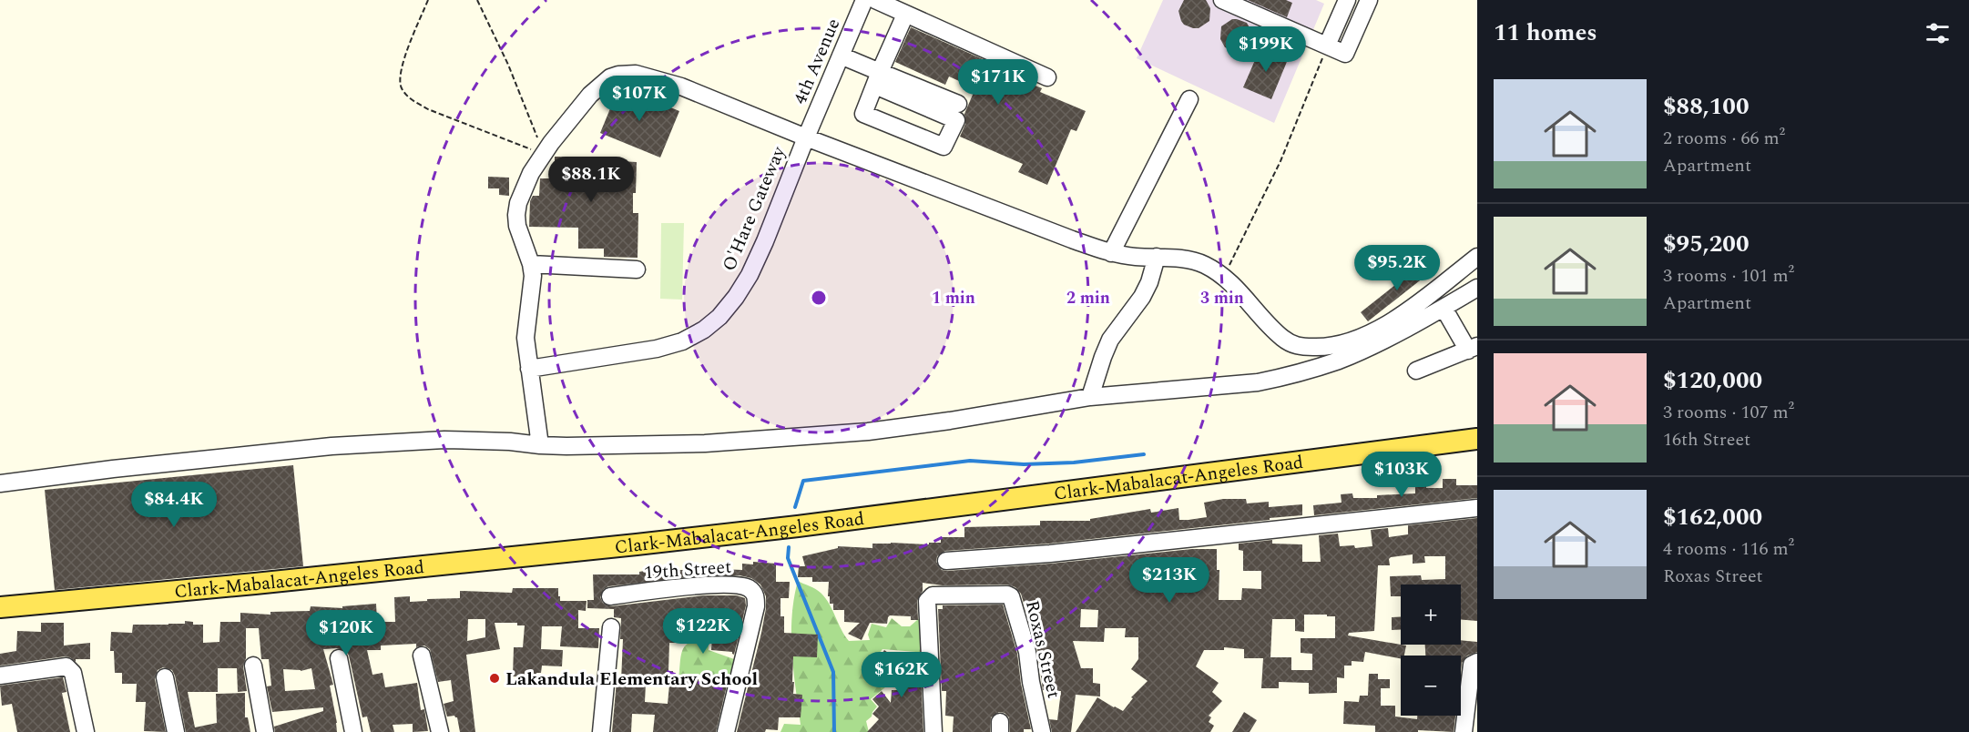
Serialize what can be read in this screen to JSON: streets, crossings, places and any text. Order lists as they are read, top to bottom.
{
  "streets": {
    "main road": ["Clark-Mabalacat-Angeles Road"],
    "street": [
      "4th Avenue",
      "O'Hare Gateway",
      "19th Street",
      "Roxas Street"
    ]
  },
  "crossings": [
    ["4th Avenue", "O'Hare Gateway"]
  ],
  "places": ["Lakandula Elementary School"],
  "page": {
    "heading": "11 homes",
    "price": [
      "$199K",
      "$171K",
      "$107K",
      "$88.1K",
      "$95.2K",
      "$103K",
      "$84.4K",
      "$213K",
      "$122K",
      "$120K",
      "$162K"
    ],
    "list": [
      {
        "name": "$88,100",
        "note": "2 rooms · 66 m² · Apartment"
      },
      {
        "name": "$95,200",
        "note": "3 rooms · 101 m² · Apartment"
      },
      {
        "name": "$120,000",
        "note": "3 rooms · 107 m² · 16th Street"
      },
      {
        "name": "$162,000",
        "note": "4 rooms · 116 m² · Roxas Street"
      }
    ],
    "map_buttons": ["+", "−"]
  },
  "rings": ["1 min", "2 min", "3 min"]
}
